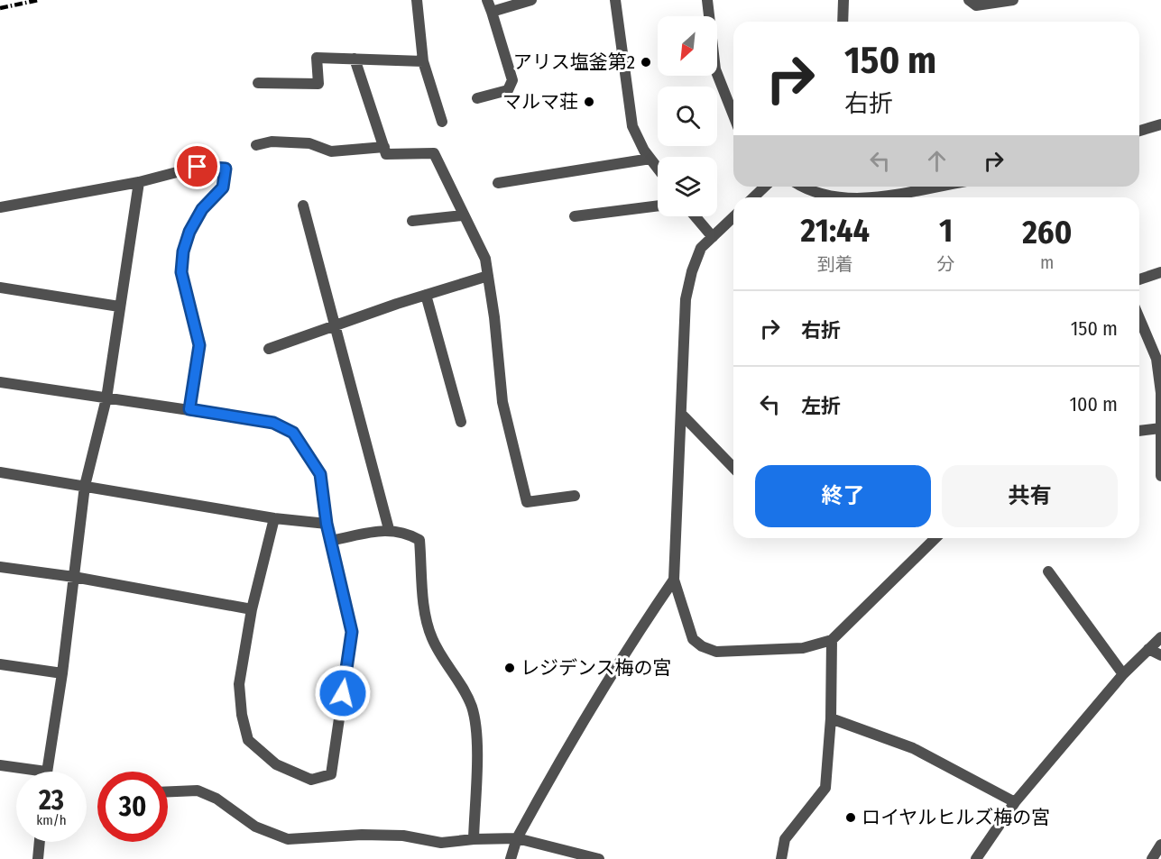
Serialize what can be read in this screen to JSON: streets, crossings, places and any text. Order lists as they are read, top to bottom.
{
  "places": [
    "アリス塩釜第2",
    "マルマ荘",
    "レジデンス梅の宮",
    "ロイヤルヒルズ梅の宮"
  ],
  "north": "bottom left",
  "page": {
    "turn": ["150 m", "右折"],
    "eta": [
      "21:44",
      "到着",
      "1",
      "分",
      "260",
      "m"
    ],
    "list": [
      {
        "name": "右折",
        "value": "150 m"
      },
      {
        "name": "左折",
        "value": "100 m"
      }
    ],
    "buttons": ["終了", "共有"],
    "speed": "23 km/h",
    "limit": "30"
  }
}
